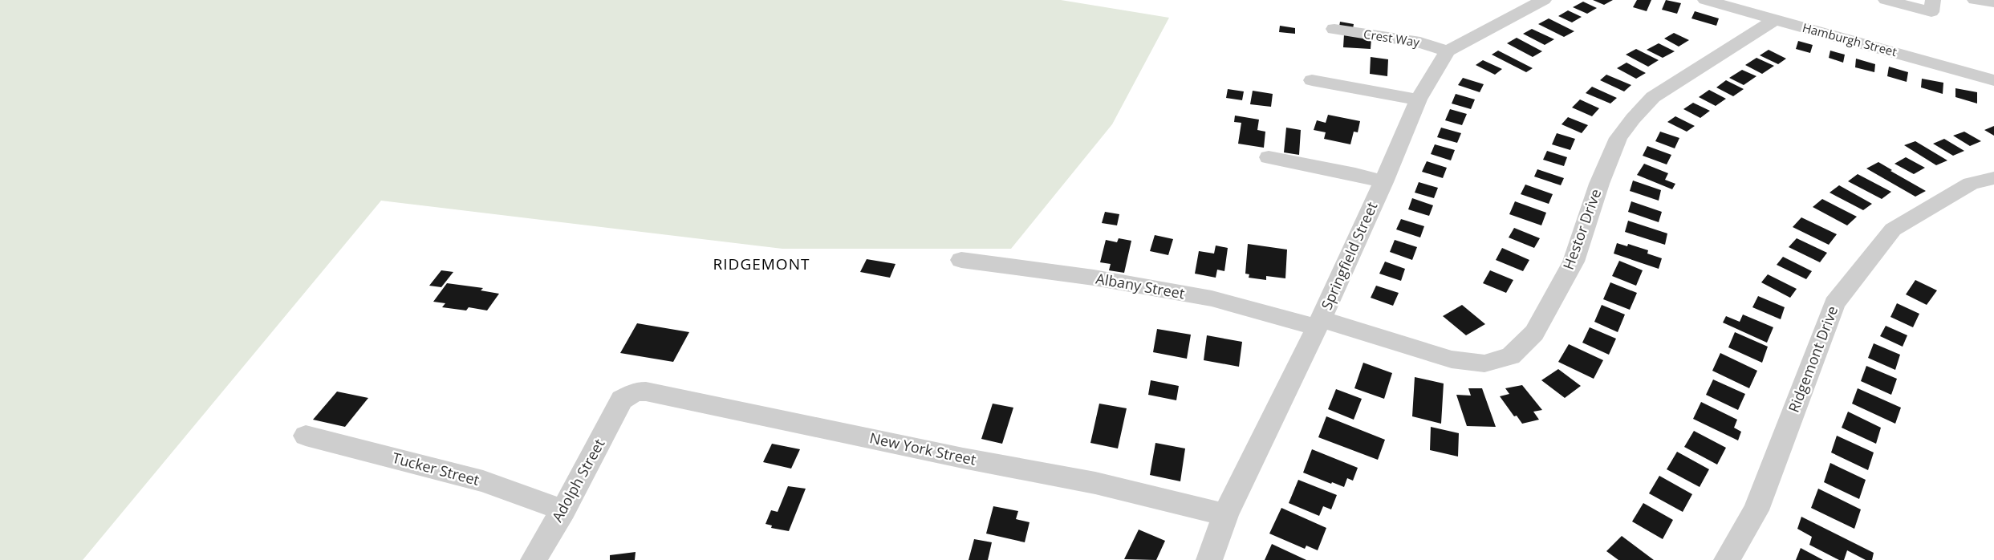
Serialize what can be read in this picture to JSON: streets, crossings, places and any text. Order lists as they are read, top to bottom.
{
  "streets": {
    "street": [
      "Crest Way",
      "Hamburgh Street",
      "Hestor Drive",
      "Springfield Street",
      "Albany Street",
      "Ridgemont Drive",
      "New York Street",
      "Tucker Street",
      "Adolph Street"
    ]
  },
  "crossings": [
    ["Crest Way", "Springfield Street"],
    ["Hamburgh Street", "Hestor Drive"],
    ["Hestor Drive", "Springfield Street"],
    ["Hestor Drive", "Albany Street"],
    ["Springfield Street", "Albany Street"],
    ["Springfield Street", "New York Street"],
    ["New York Street", "Adolph Street"],
    ["Tucker Street", "Adolph Street"]
  ],
  "districts": ["RIDGEMONT"]
}
